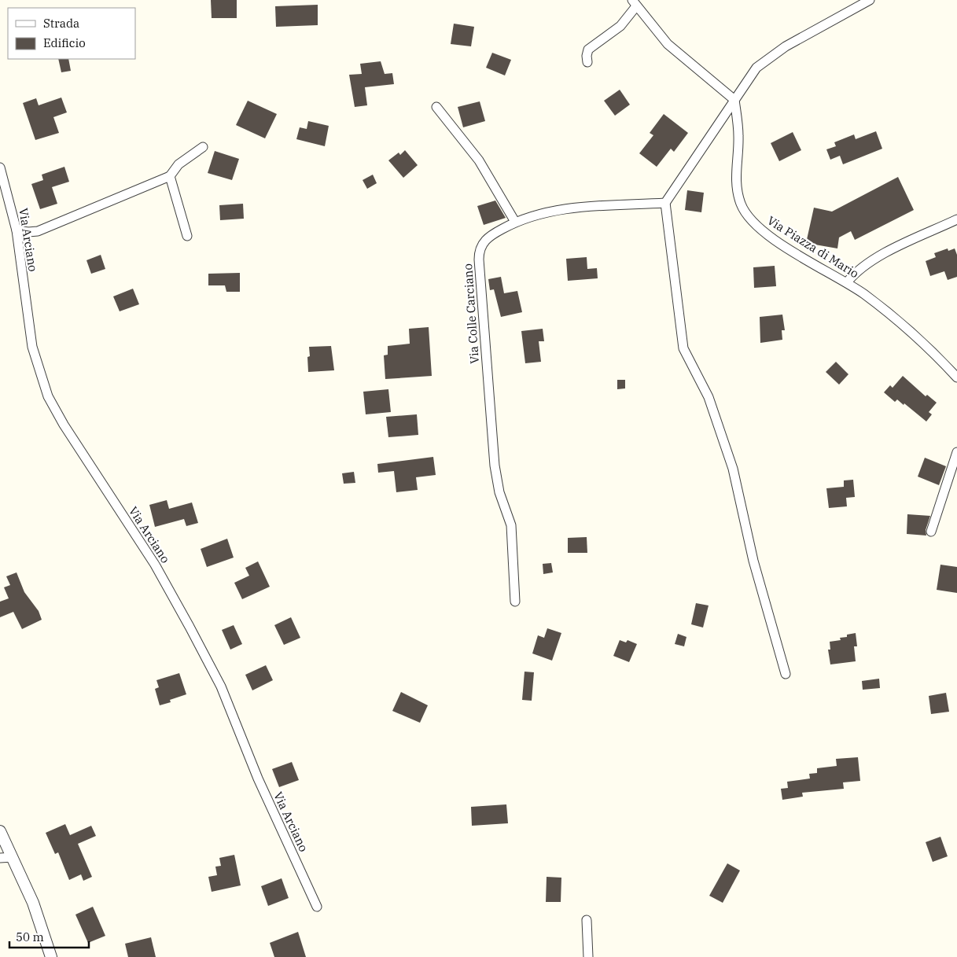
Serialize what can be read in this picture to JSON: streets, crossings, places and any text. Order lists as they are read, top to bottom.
{
  "streets": {
    "street": ["Via Arciano", "Via Piazza di Mario", "Via Colle Carciano"]
  },
  "legend": ["Strada", "Edificio"],
  "scale_bar": "50 m"
}
